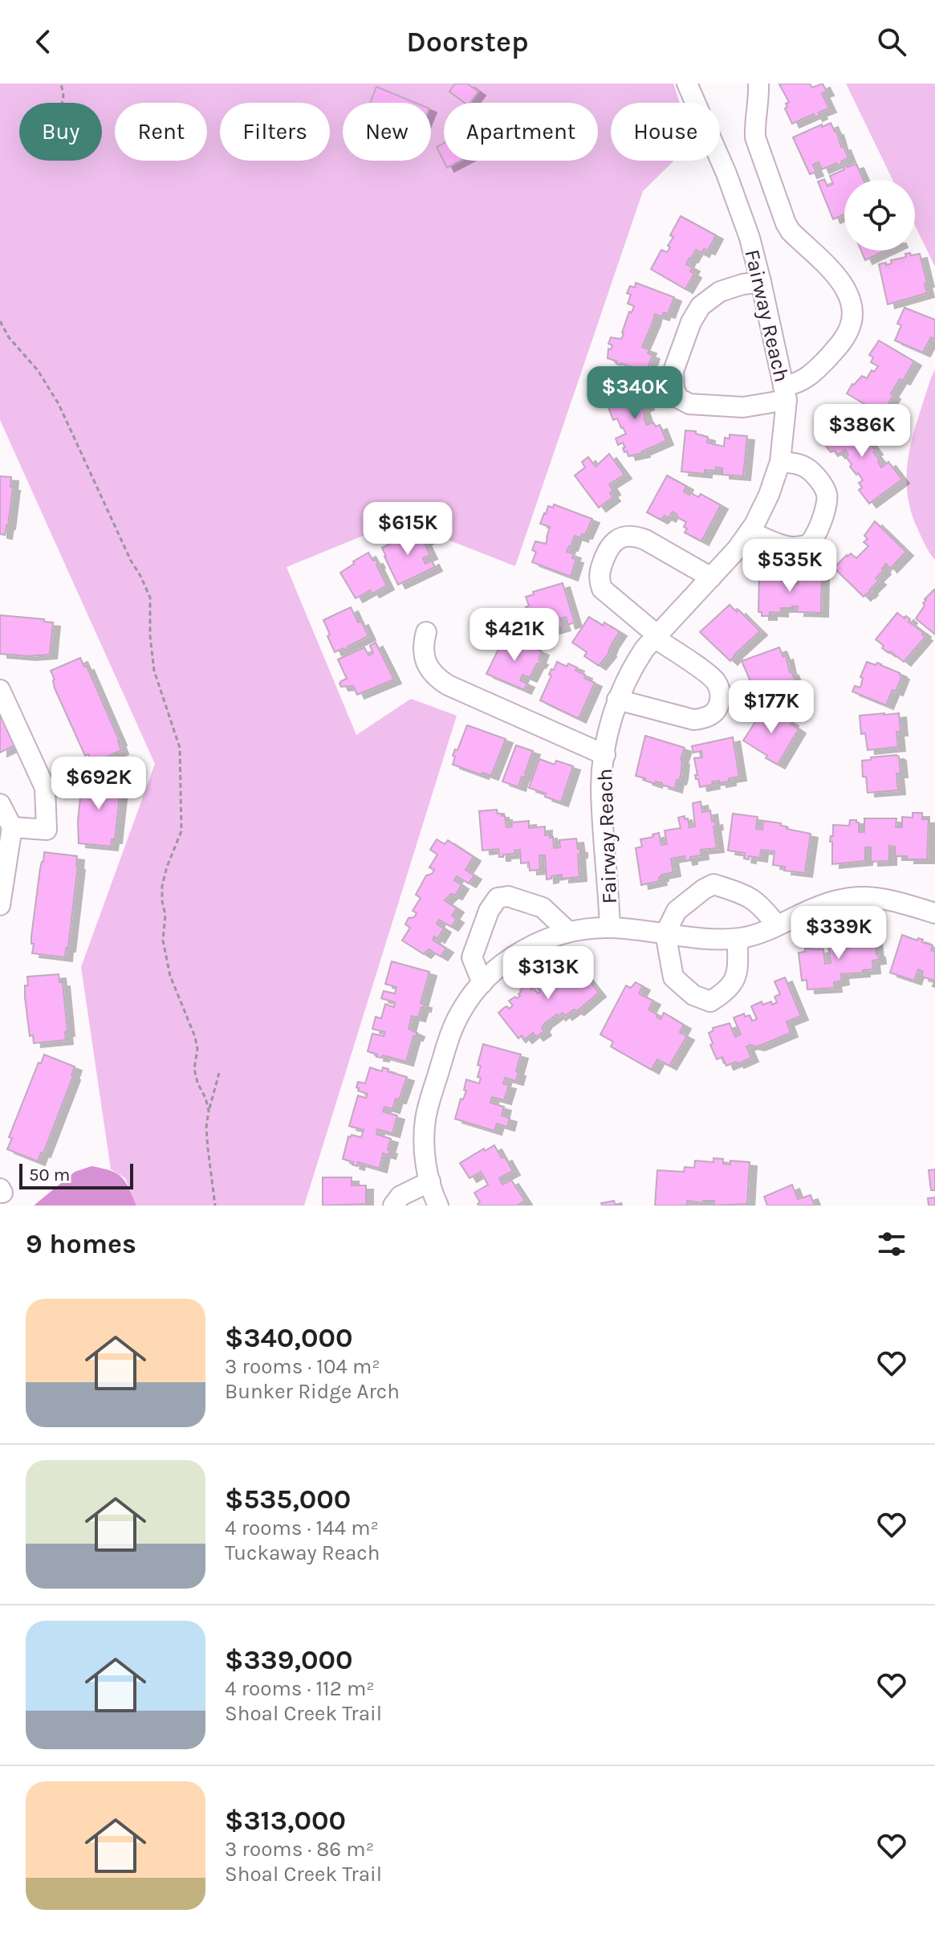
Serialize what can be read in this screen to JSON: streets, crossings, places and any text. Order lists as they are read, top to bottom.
{
  "streets": {
    "street": ["Fairway Reach"]
  },
  "scale_bar": "50 m",
  "page": {
    "header": "Doorstep",
    "chip": [
      "Buy",
      "Rent",
      "Filters",
      "New",
      "Apartment",
      "House"
    ],
    "price": [
      "$340K",
      "$386K",
      "$615K",
      "$535K",
      "$421K",
      "$177K",
      "$692K",
      "$339K",
      "$313K"
    ],
    "scale": "50 m",
    "heading": "9 homes",
    "list": [
      {
        "name": "$340,000",
        "note": "3 rooms · 104 m² · Bunker Ridge Arch"
      },
      {
        "name": "$535,000",
        "note": "4 rooms · 144 m² · Tuckaway Reach"
      },
      {
        "name": "$339,000",
        "note": "4 rooms · 112 m² · Shoal Creek Trail"
      },
      {
        "name": "$313,000",
        "note": "3 rooms · 86 m² · Shoal Creek Trail"
      }
    ]
  }
}
